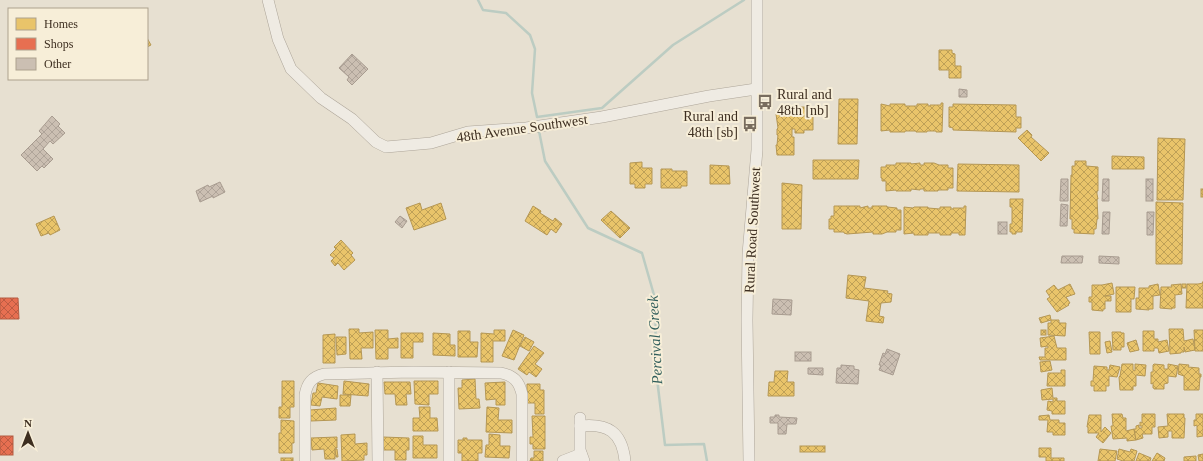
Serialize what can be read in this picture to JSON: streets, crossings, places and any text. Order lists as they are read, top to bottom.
{
  "streets": {
    "street": ["48th Avenue Southwest", "Rural Road Southwest"]
  },
  "crossings": [
    ["48th Avenue Southwest", "Rural Road Southwest"]
  ],
  "water": ["Percival Creek"],
  "places": {
    "bus stop": ["Rural and 48th [nb]", "Rural and 48th [sb]"]
  },
  "legend": ["Homes", "Shops", "Other"],
  "north": "top"
}
